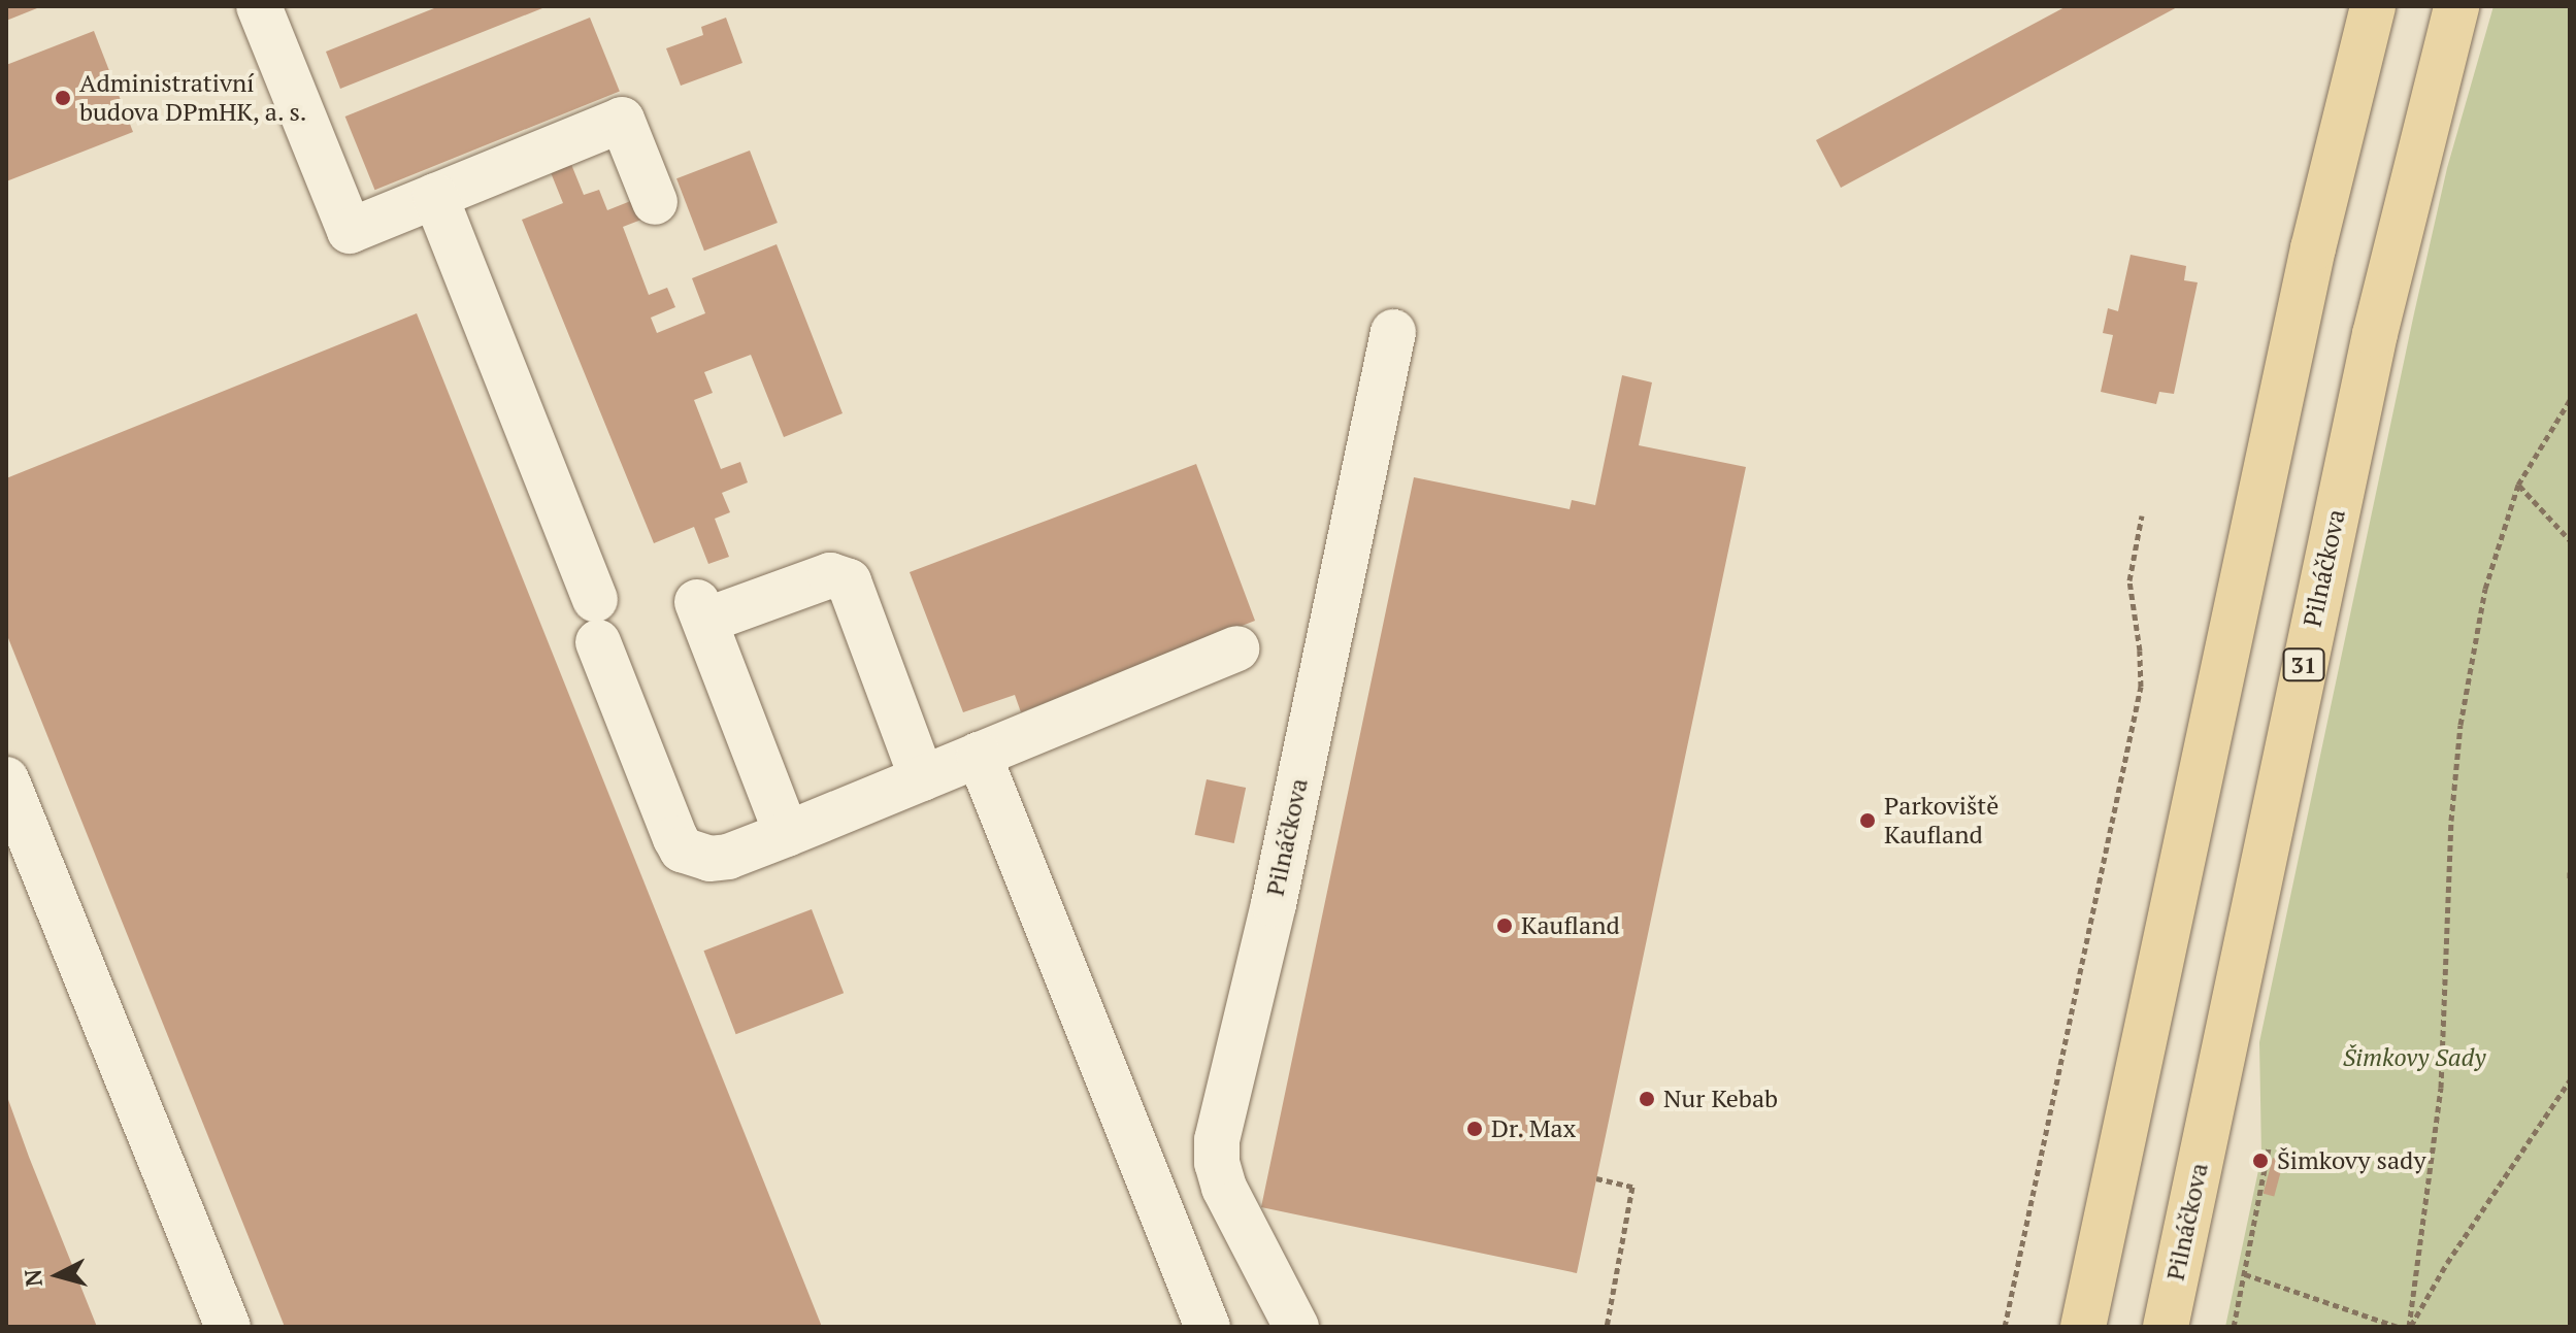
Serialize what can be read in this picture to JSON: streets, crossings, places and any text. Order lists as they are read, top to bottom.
{
  "streets": {
    "main road": ["Pilnáčkova", "31"]
  },
  "parks": ["Šimkovy Sady"],
  "places": [
    "Administrativní budova DPmHK, a. s.",
    "Parkoviště Kaufland",
    "Kaufland",
    "Nur Kebab",
    "Dr. Max",
    "Šimkovy sady"
  ],
  "north": "left"
}
